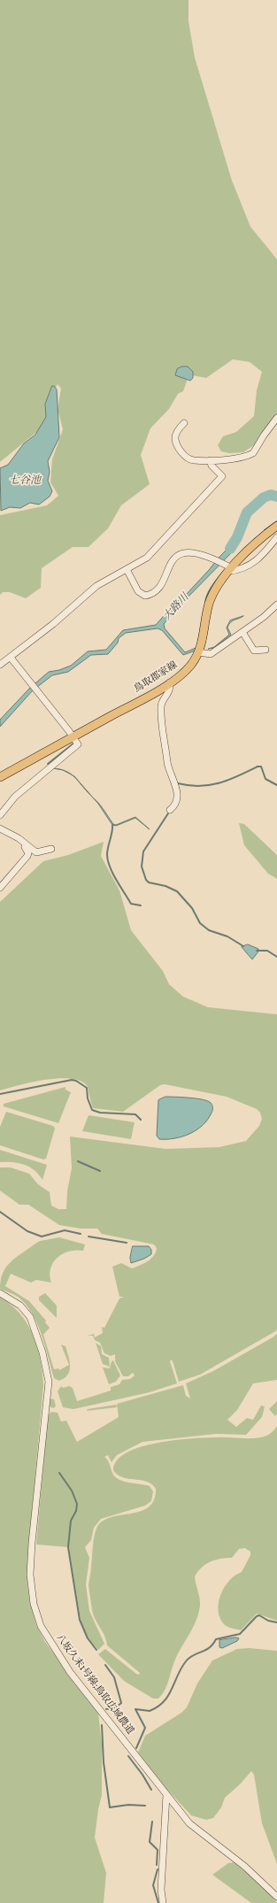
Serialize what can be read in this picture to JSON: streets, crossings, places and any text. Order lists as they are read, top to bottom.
{
  "streets": {
    "main road": ["鳥取郡家線"],
    "street": ["八坂久末1号線;鳥取広域農道"]
  },
  "water": ["七谷池", "大路川"]
}
